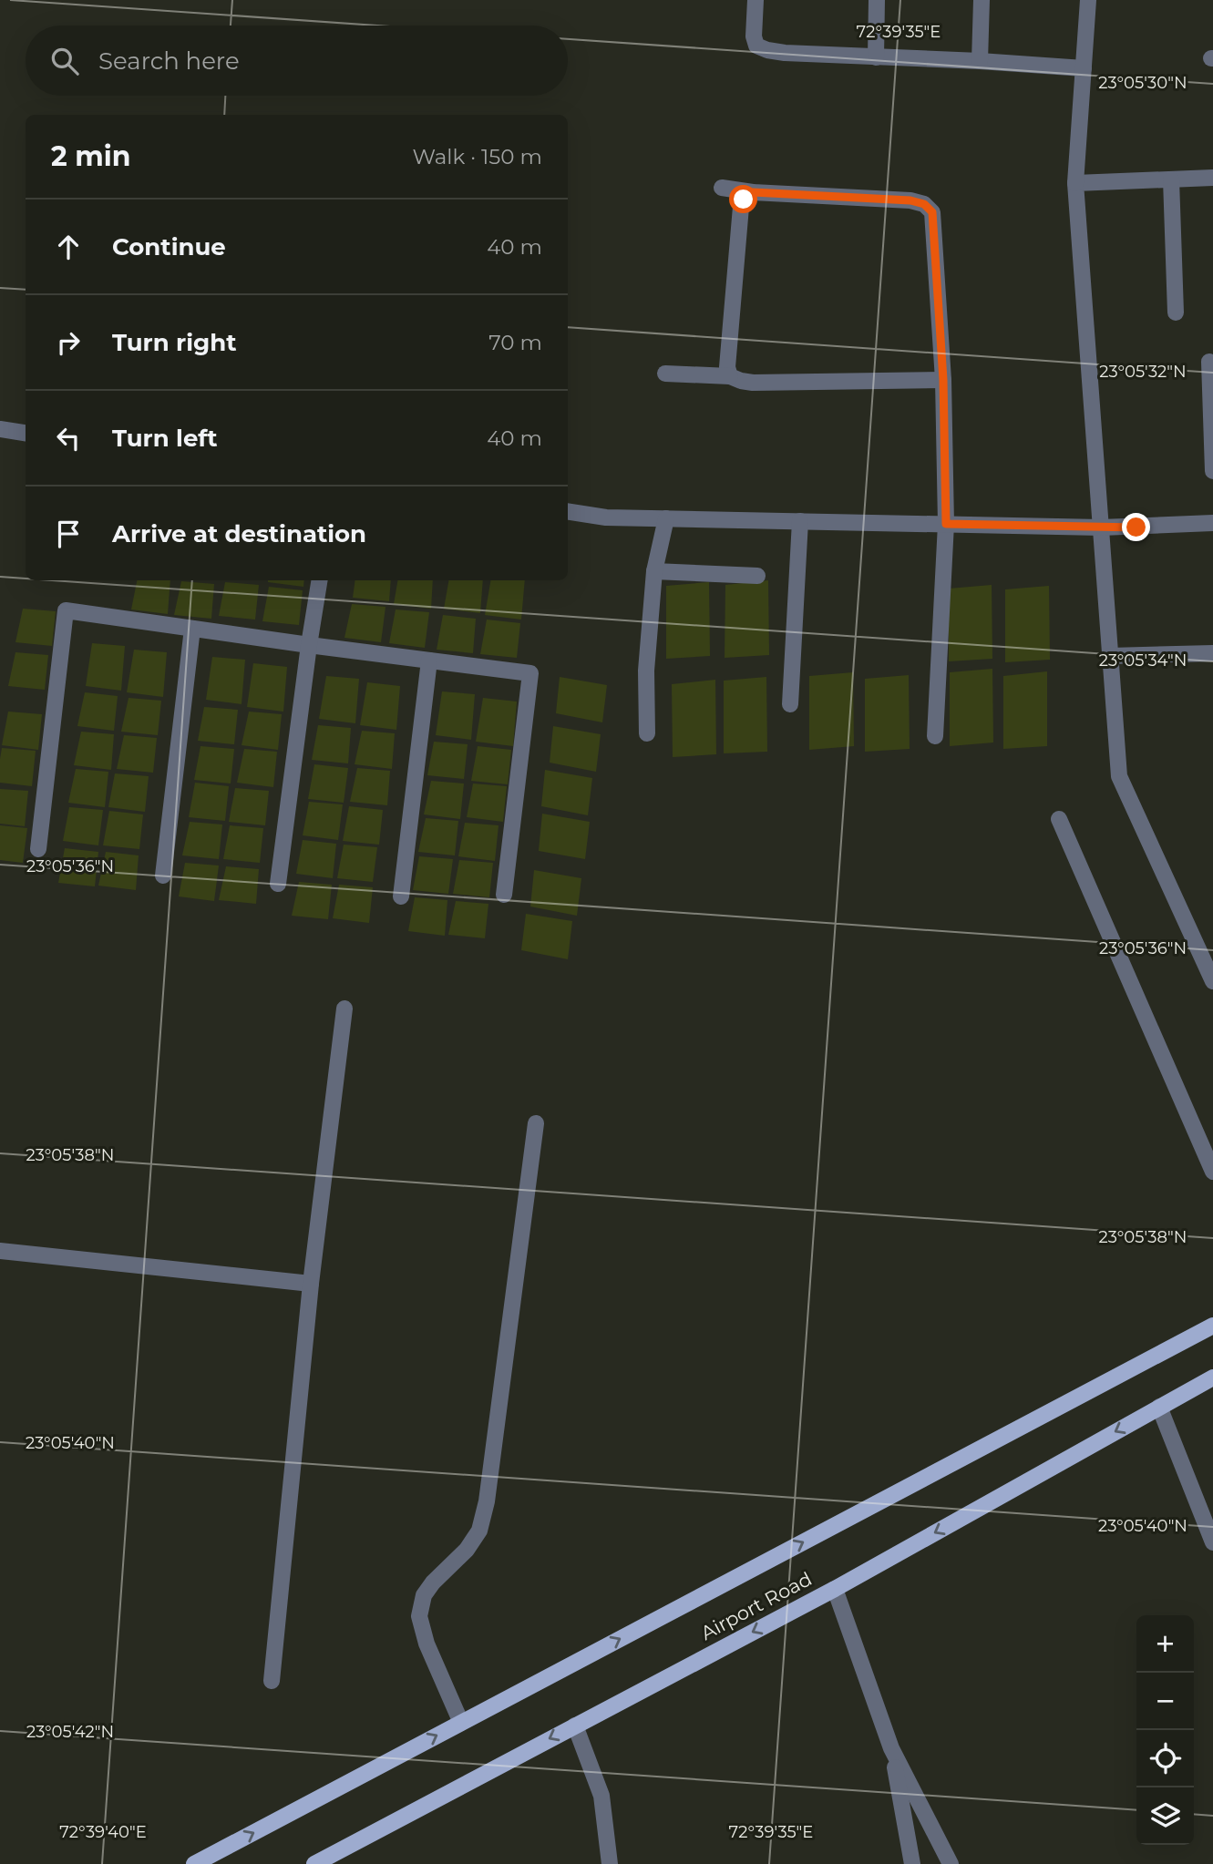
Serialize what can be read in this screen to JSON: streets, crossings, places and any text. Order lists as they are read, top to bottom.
{
  "streets": {
    "main road": ["Airport Road"]
  },
  "page": {
    "search": "Search here",
    "heading": ["2 min", "Walk · 150 m"],
    "list": [
      ["Continue", "40 m"],
      ["Turn right", "70 m"],
      ["Turn left", "40 m"],
      "Arrive at destination"
    ],
    "map_buttons": ["+", "−"]
  },
  "coordinates": [
    "72°39'35\"E",
    "23°05'30\"N",
    "23°05'32\"N",
    "23°05'34\"N",
    "23°05'36\"N",
    "23°05'38\"N",
    "23°05'40\"N",
    "23°05'42\"N",
    "72°39'40\"E"
  ]
}
